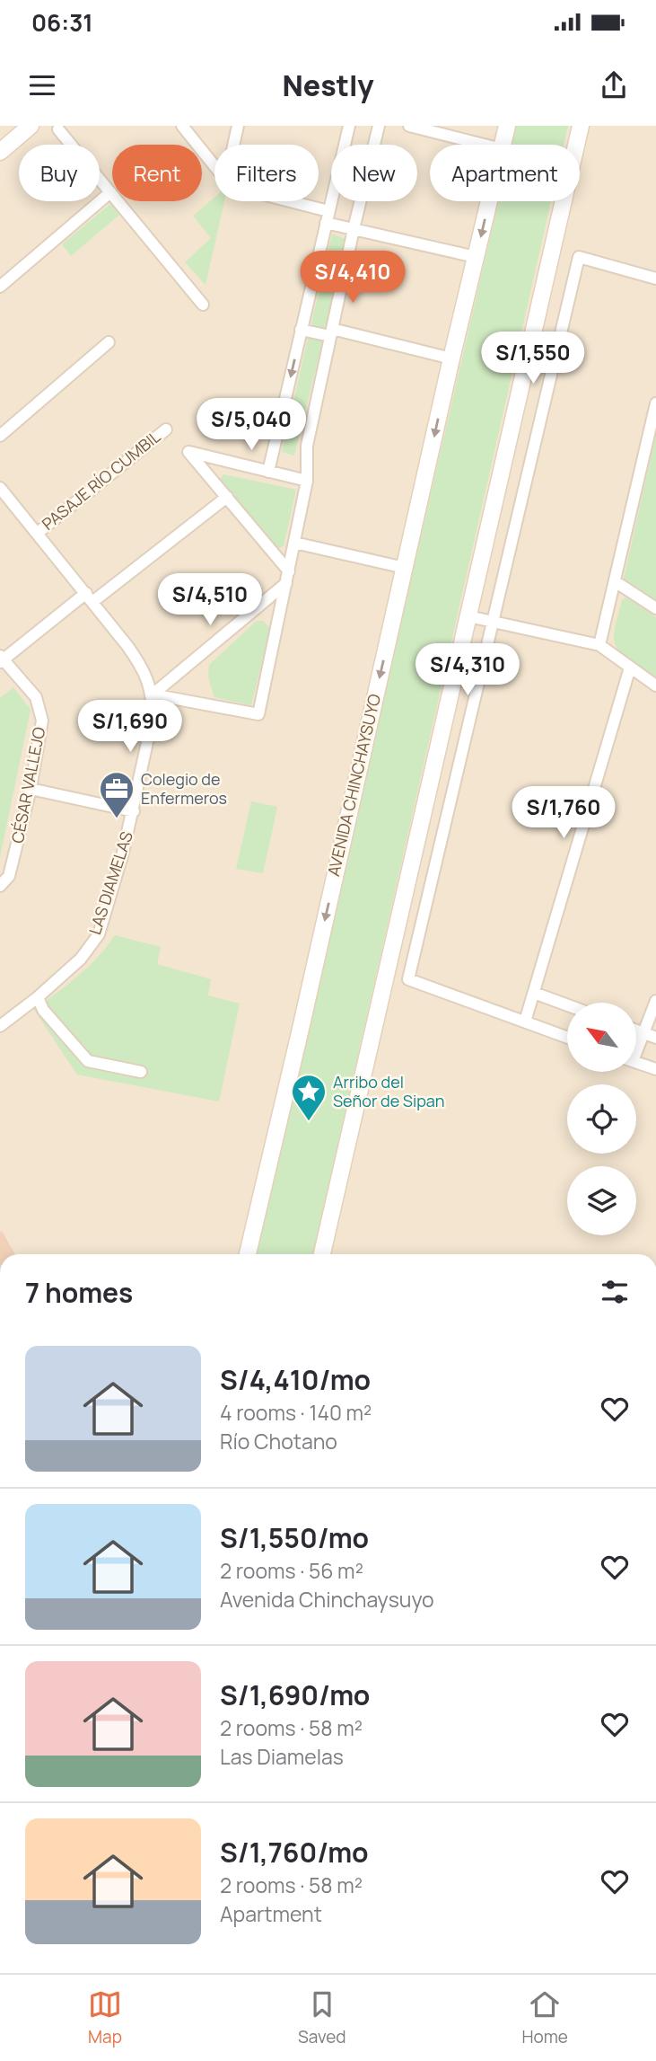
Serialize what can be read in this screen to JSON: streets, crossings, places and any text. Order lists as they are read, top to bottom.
{
  "streets": {
    "street": [
      "PASAJE RÍO CUMBIL",
      "CÉSAR VALLEJO",
      "AVENIDA CHINCHAYSUYO",
      "LAS DIAMELAS"
    ]
  },
  "crossings": [
    ["PASAJE RÍO CUMBIL", "LAS DIAMELAS"]
  ],
  "places": {
    "office": ["Colegio de Enfermeros"],
    "place": ["Arribo del Señor de Sipan"]
  },
  "north": "top left",
  "page": {
    "status": "06:31",
    "header": "Nestly",
    "chip": [
      "Buy",
      "Rent",
      "Filters",
      "New",
      "Apartment"
    ],
    "price": [
      "S/4,410",
      "S/1,550",
      "S/5,040",
      "S/4,510",
      "S/4,310",
      "S/1,690",
      "S/1,760"
    ],
    "heading": "7 homes",
    "list": [
      {
        "name": "S/4,410/mo",
        "note": "4 rooms · 140 m² · Río Chotano"
      },
      {
        "name": "S/1,550/mo",
        "note": "2 rooms · 56 m² · Avenida Chinchaysuyo"
      },
      {
        "name": "S/1,690/mo",
        "note": "2 rooms · 58 m² · Las Diamelas"
      },
      {
        "name": "S/1,760/mo",
        "note": "2 rooms · 58 m² · Apartment"
      }
    ],
    "tabs": ["Map", "Saved", "Home"]
  }
}
